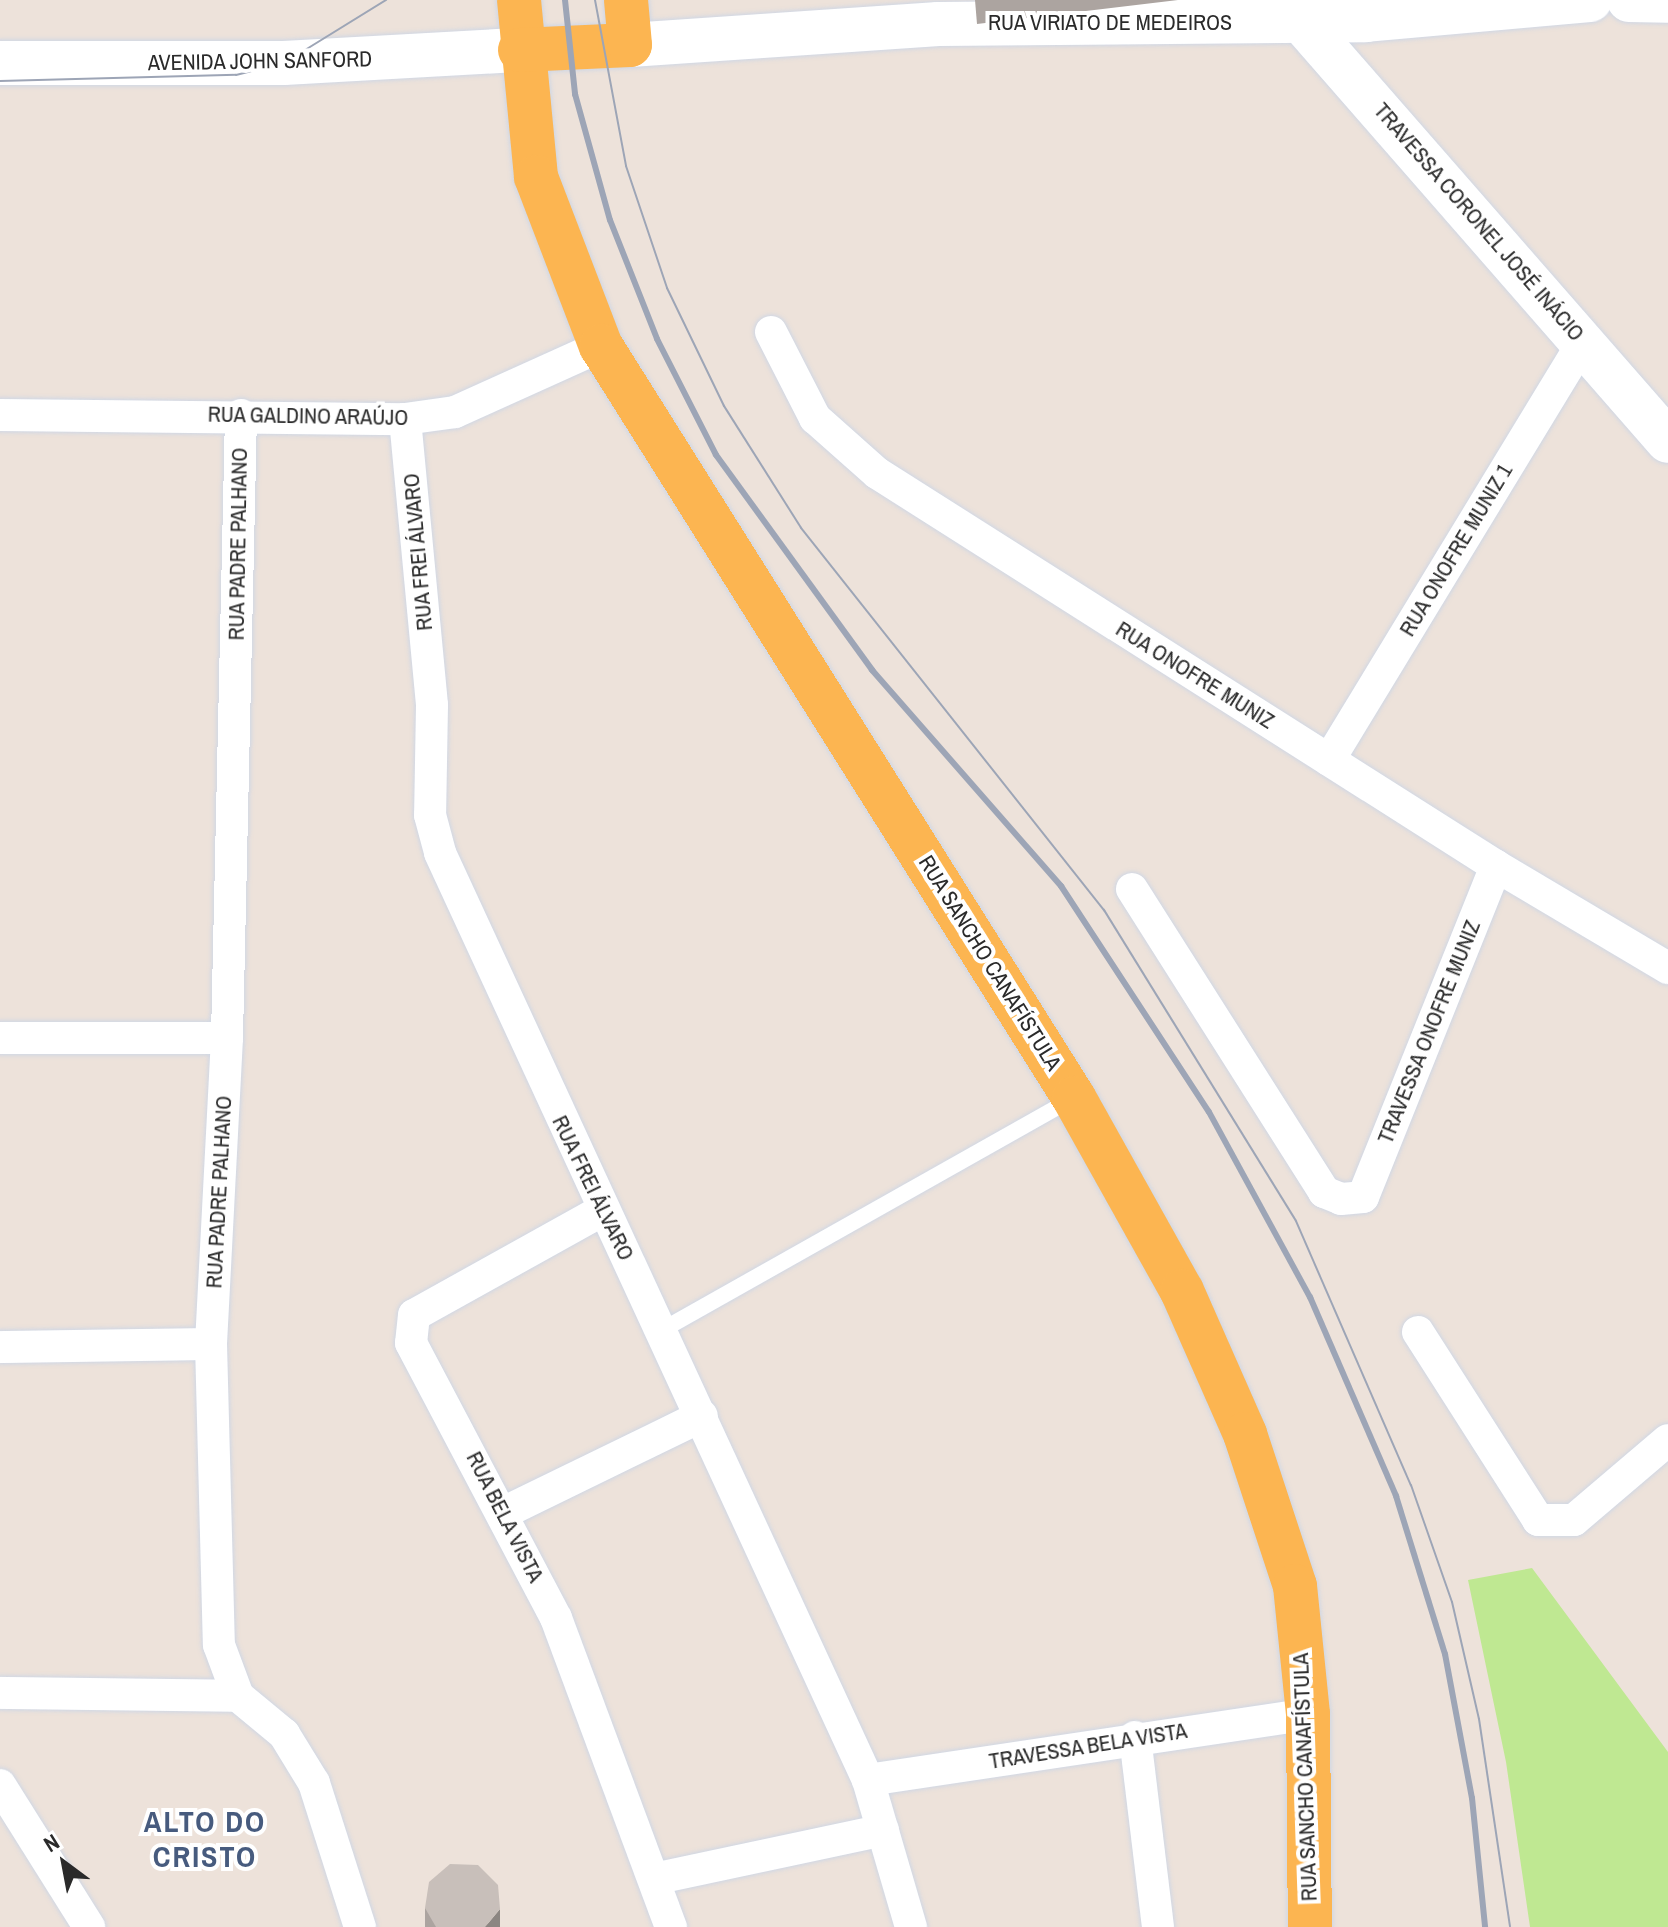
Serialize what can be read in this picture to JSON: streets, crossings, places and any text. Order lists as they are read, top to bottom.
{
  "streets": {
    "main road": [
      "RUA VIRIATO DE MEDEIROS",
      "AVENIDA JOHN SANFORD",
      "TRAVESSA CORONEL JOSÉ INÁCIO",
      "RUA SANCHO CANAFÍSTULA"
    ],
    "street": [
      "RUA GALDINO ARAÚJO",
      "RUA PADRE PALHANO",
      "RUA ONOFRE MUNIZ 1",
      "RUA FREI ÁLVARO",
      "RUA ONOFRE MUNIZ",
      "TRAVESSA ONOFRE MUNIZ",
      "RUA BELA VISTA",
      "TRAVESSA BELA VISTA"
    ]
  },
  "crossings": [
    ["RUA VIRIATO DE MEDEIROS", "TRAVESSA CORONEL JOSÉ INÁCIO"],
    ["AVENIDA JOHN SANFORD", "RUA SANCHO CANAFÍSTULA"],
    ["TRAVESSA CORONEL JOSÉ INÁCIO", "RUA ONOFRE MUNIZ 1"],
    ["RUA GALDINO ARAÚJO", "RUA PADRE PALHANO"],
    ["RUA GALDINO ARAÚJO", "RUA FREI ÁLVARO"],
    ["RUA GALDINO ARAÚJO", "RUA SANCHO CANAFÍSTULA"],
    ["RUA ONOFRE MUNIZ 1", "RUA ONOFRE MUNIZ"],
    ["RUA FREI ÁLVARO", "RUA BELA VISTA"],
    ["RUA FREI ÁLVARO", "TRAVESSA BELA VISTA"],
    ["RUA ONOFRE MUNIZ", "TRAVESSA ONOFRE MUNIZ"],
    ["RUA SANCHO CANAFÍSTULA", "TRAVESSA BELA VISTA"]
  ],
  "districts": ["ALTO DO CRISTO"],
  "north": "top left"
}
